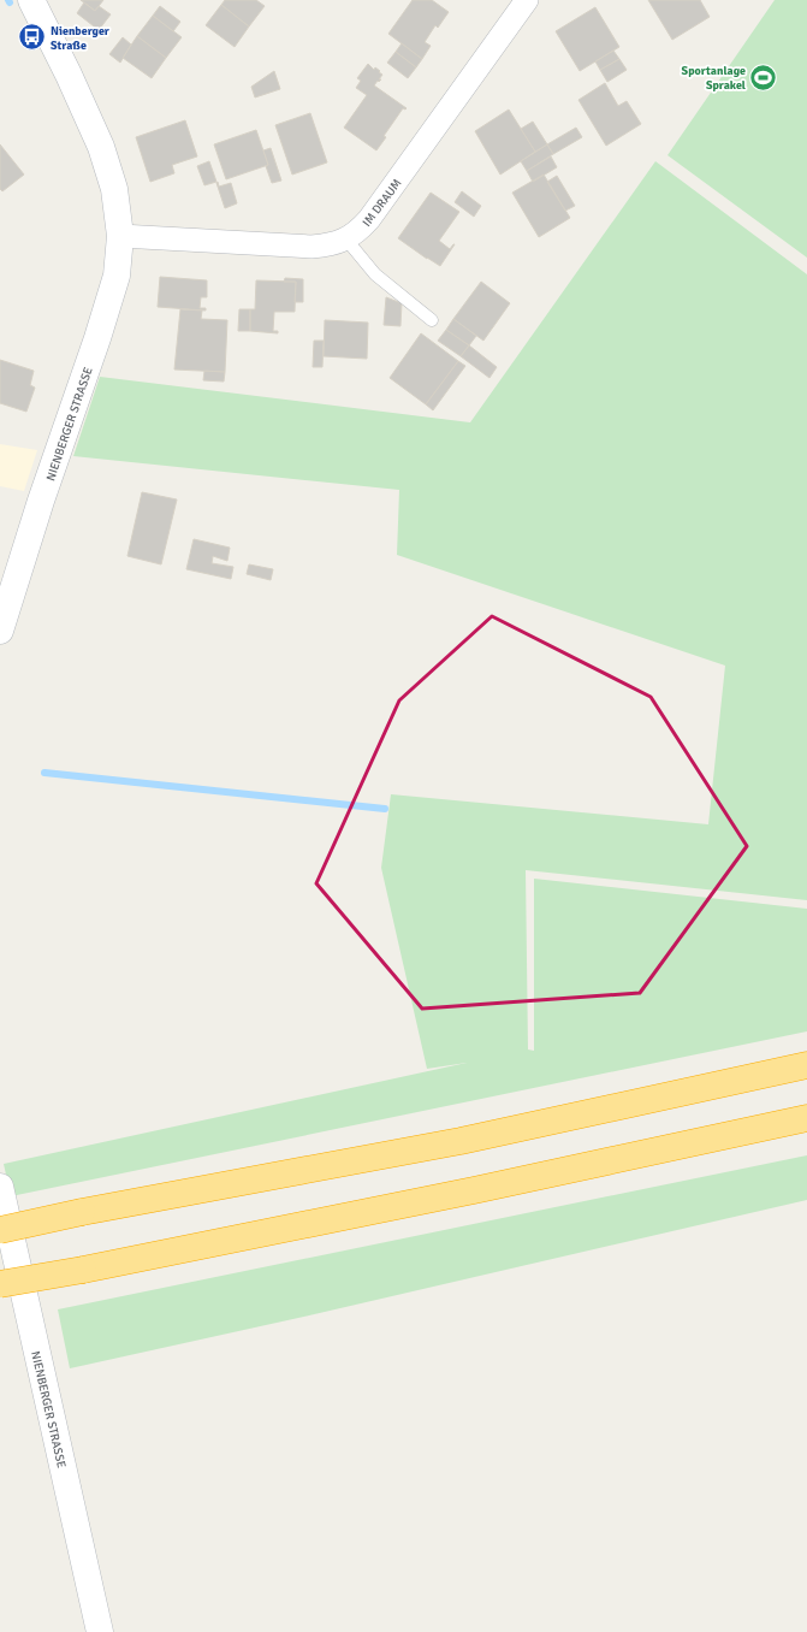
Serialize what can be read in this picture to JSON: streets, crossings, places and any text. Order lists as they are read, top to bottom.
{
  "streets": {
    "street": ["IM DRAUM", "NIENBERGER STRASSE"]
  },
  "crossings": [
    ["IM DRAUM", "NIENBERGER STRASSE"]
  ],
  "places": {
    "bus stop": ["Nienberger Straße"],
    "sports": ["Sportanlage Sprakel"]
  }
}
